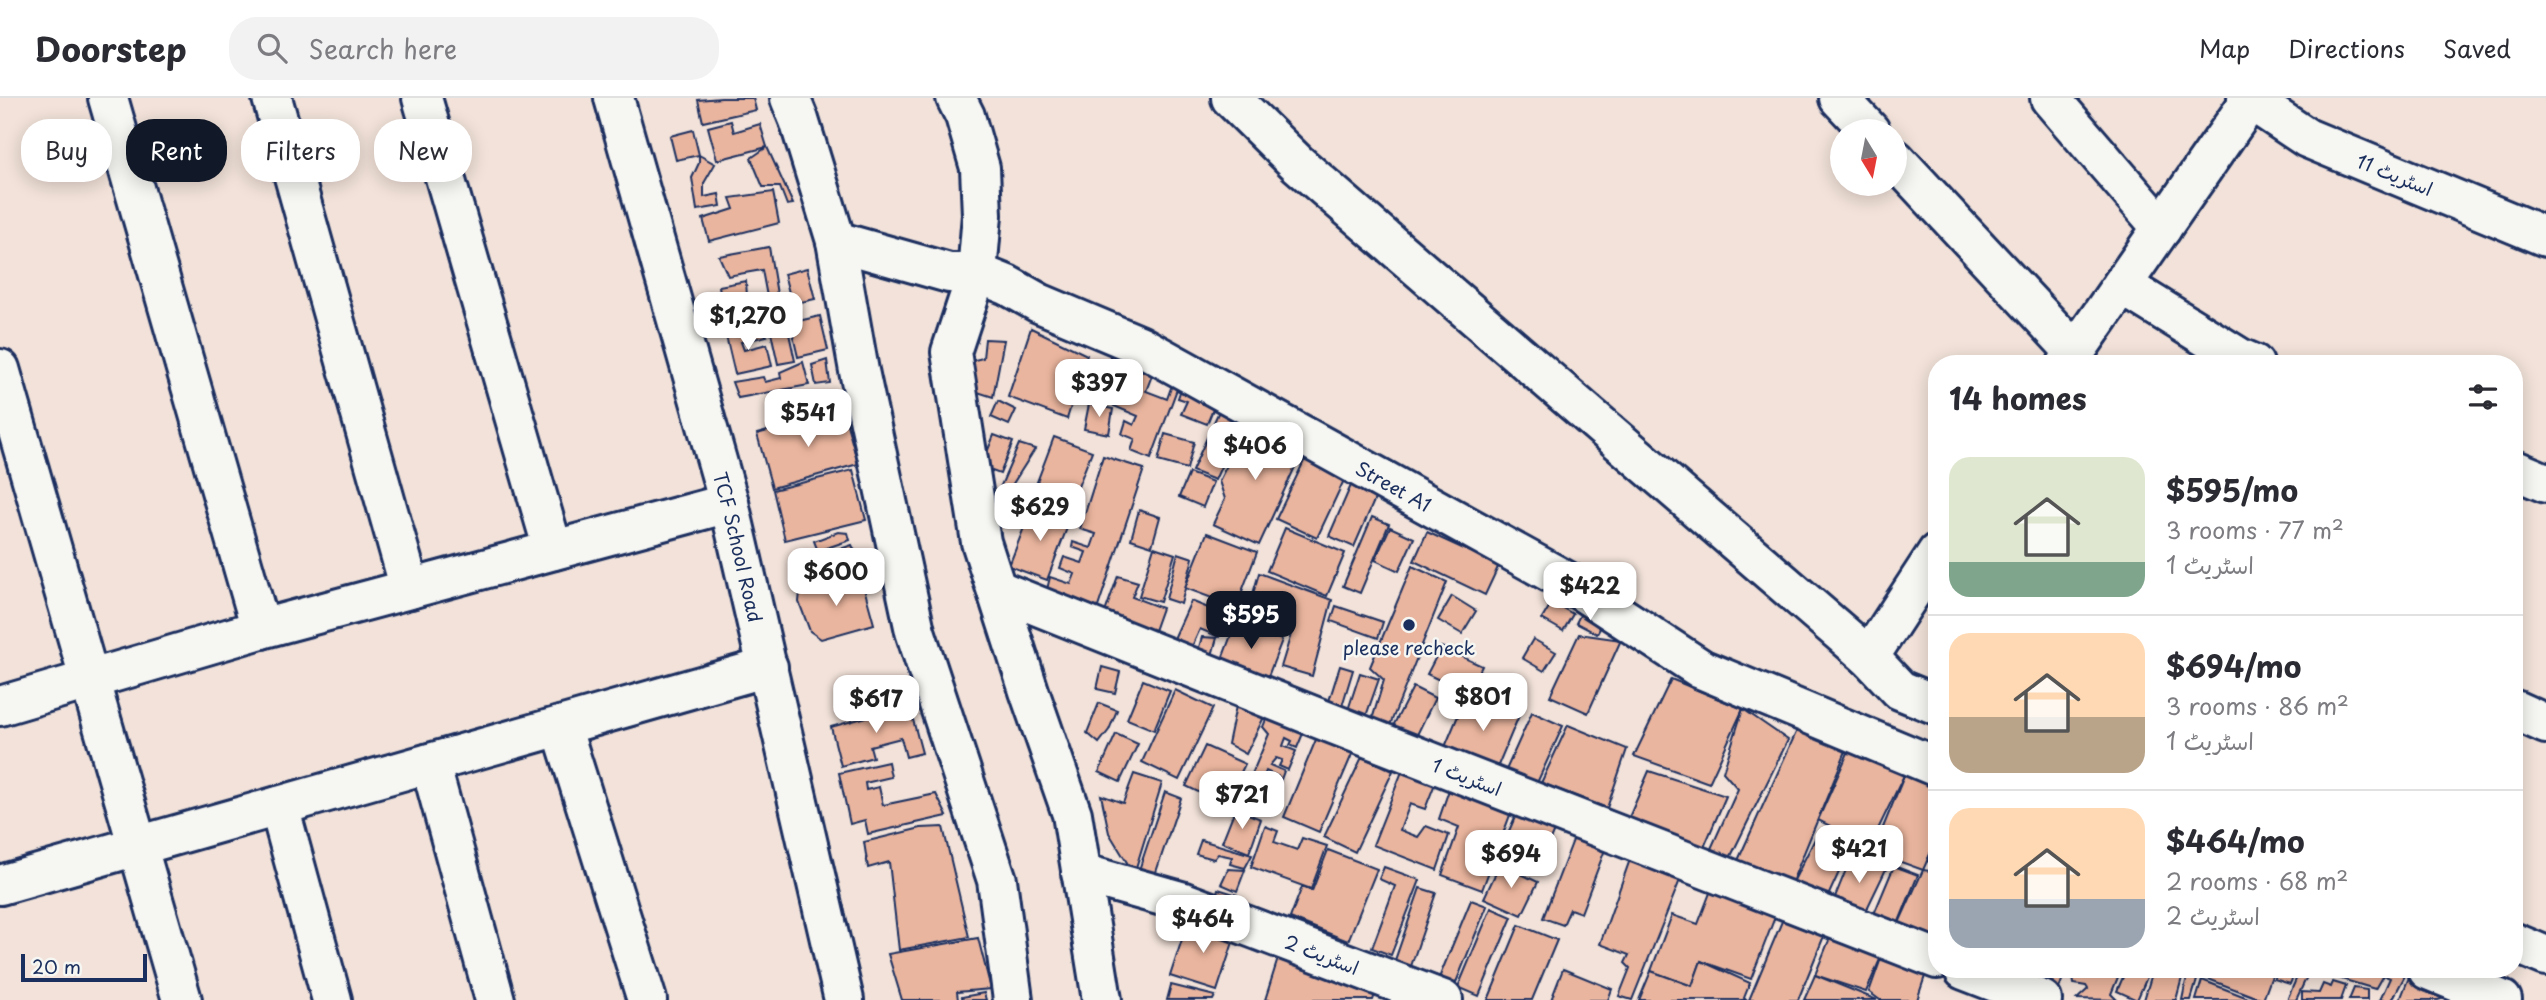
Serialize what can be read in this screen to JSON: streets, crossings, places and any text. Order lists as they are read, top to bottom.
{
  "streets": {
    "street": [
      "اسٹریٹ 11",
      "Street A1",
      "TCF School Road",
      "اسٹریٹ 1",
      "اسٹریٹ 2"
    ]
  },
  "places": ["please recheck"],
  "scale_bar": "20 m",
  "north": "bottom",
  "page": {
    "header": "Doorstep",
    "search": "Search here",
    "nav": ["Map", "Directions", "Saved"],
    "chip": [
      "Buy",
      "Rent",
      "Filters",
      "New"
    ],
    "price": [
      "$1,270",
      "$397",
      "$541",
      "$406",
      "$629",
      "$600",
      "$422",
      "$595",
      "$801",
      "$617",
      "$721",
      "$421",
      "$694",
      "$464"
    ],
    "heading": "14 homes",
    "list": [
      {
        "name": "$595/mo",
        "note": "3 rooms · 77 m² · اسٹریٹ 1"
      },
      {
        "name": "$694/mo",
        "note": "3 rooms · 86 m² · اسٹریٹ 1"
      },
      {
        "name": "$464/mo",
        "note": "2 rooms · 68 m² · اسٹریٹ 2"
      }
    ],
    "scale": "20 m"
  }
}
